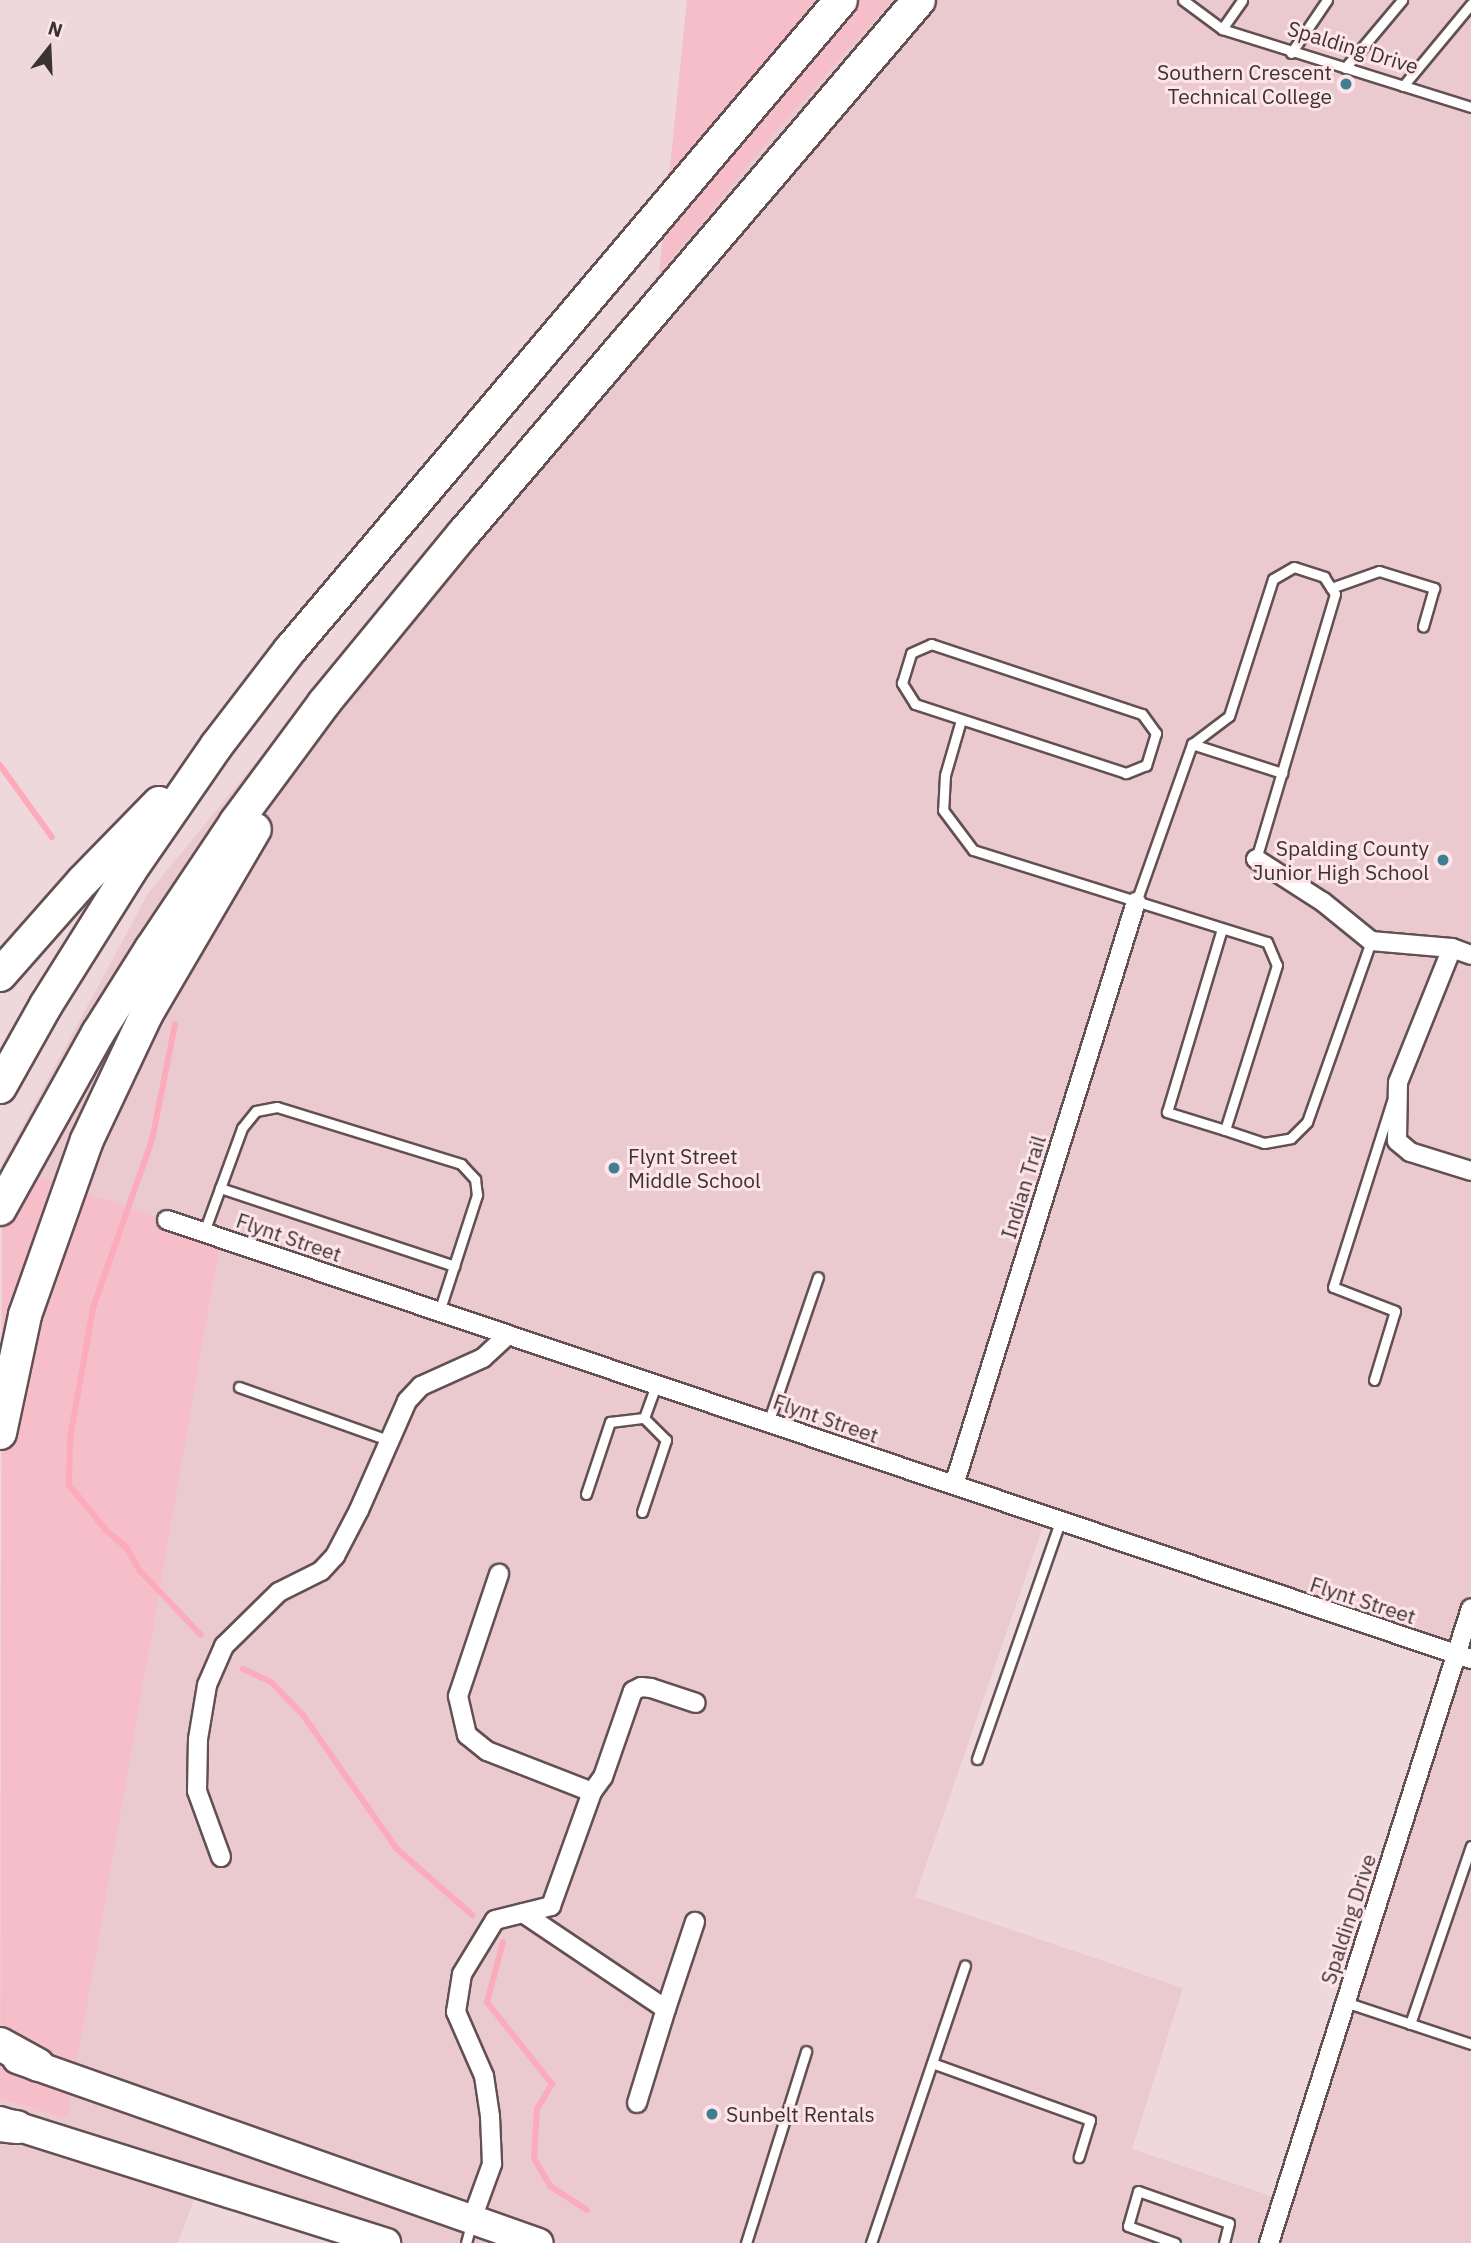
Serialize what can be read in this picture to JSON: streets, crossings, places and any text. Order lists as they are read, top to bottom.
{
  "streets": {
    "street": ["Spalding Drive", "Indian Trail", "Flynt Street"]
  },
  "crossings": [
    ["Spalding Drive", "Flynt Street"],
    ["Indian Trail", "Flynt Street"]
  ],
  "places": [
    "Southern Crescent Technical College",
    "Spalding County Junior High School",
    "Flynt Street Middle School",
    "Sunbelt Rentals"
  ],
  "north": "top"
}
